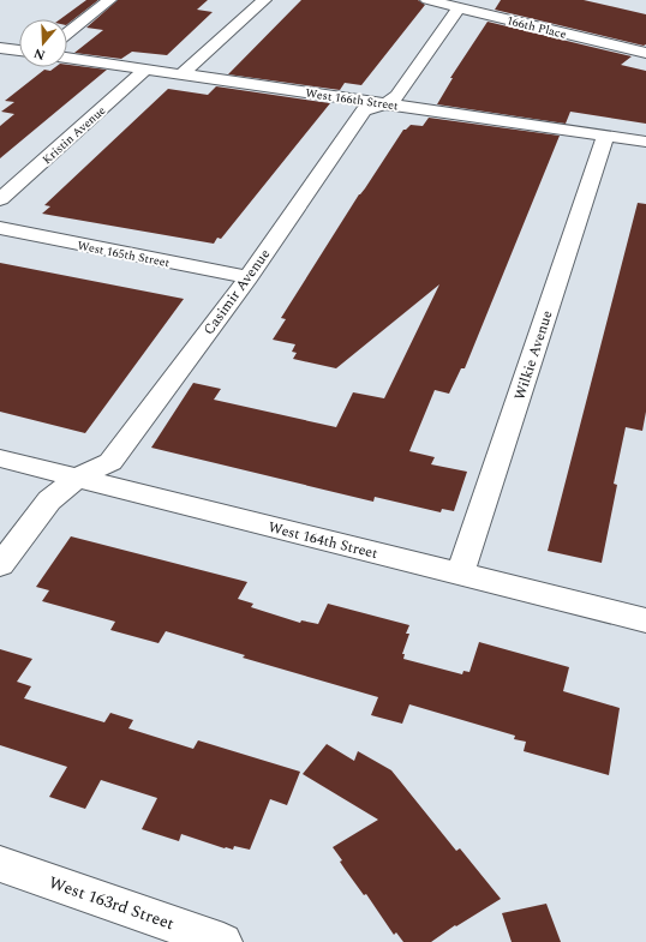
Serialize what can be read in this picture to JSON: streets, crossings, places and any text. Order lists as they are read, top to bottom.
{
  "streets": {
    "street": [
      "166th Place",
      "West 166th Street",
      "Kristin Avenue",
      "West 165th Street",
      "Casimir Avenue",
      "Wilkie Avenue",
      "West 164th Street",
      "West 163rd Street"
    ]
  },
  "crossings": [
    ["166th Place", "Casimir Avenue"],
    ["West 166th Street", "Kristin Avenue"],
    ["West 166th Street", "Casimir Avenue"],
    ["West 166th Street", "Wilkie Avenue"],
    ["West 165th Street", "Casimir Avenue"],
    ["Casimir Avenue", "West 164th Street"],
    ["Wilkie Avenue", "West 164th Street"]
  ],
  "north": "bottom"
}
